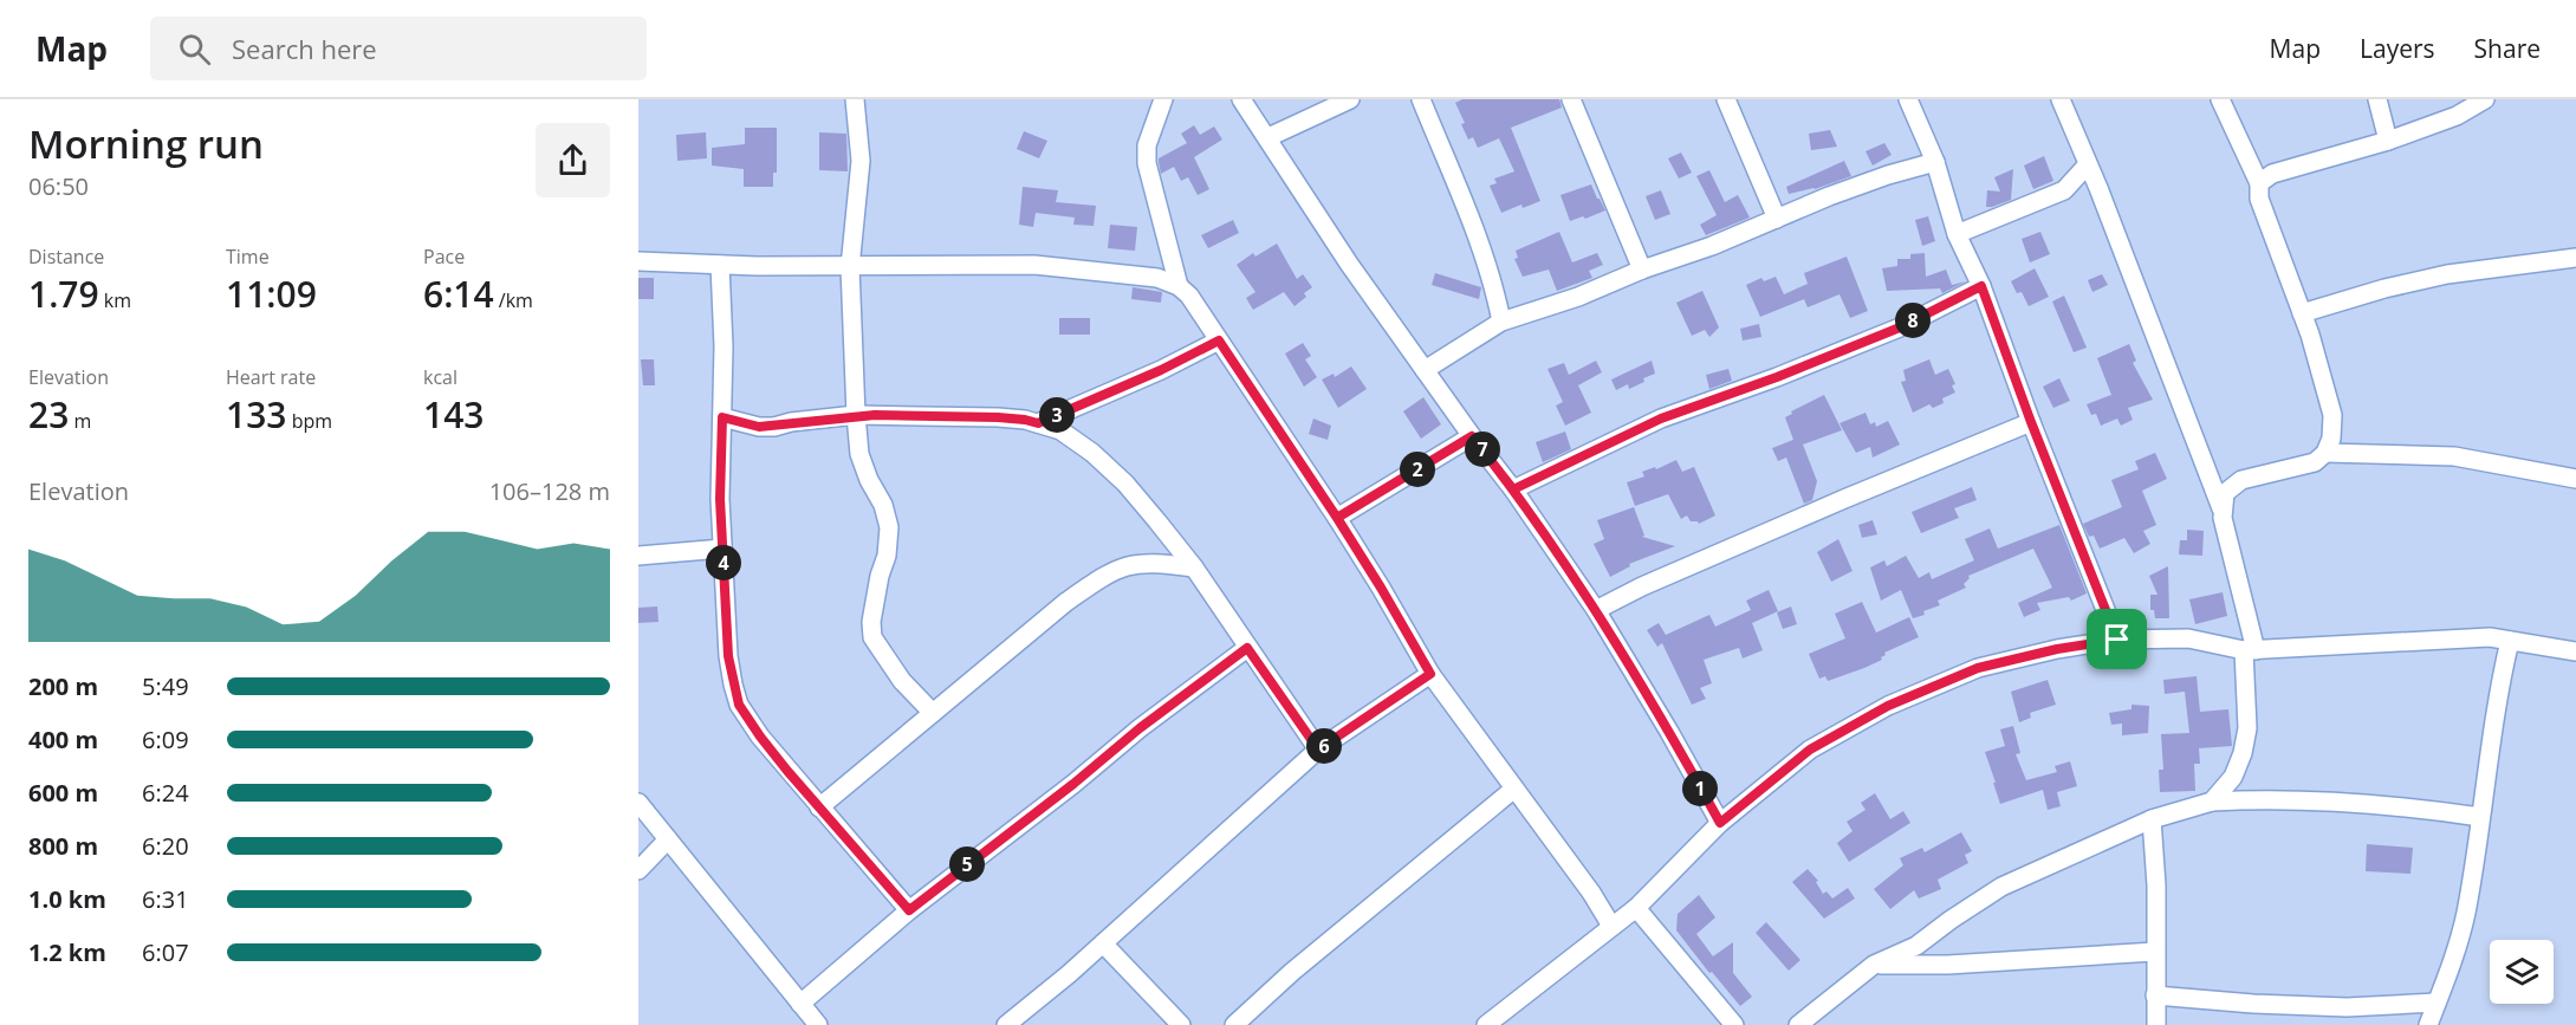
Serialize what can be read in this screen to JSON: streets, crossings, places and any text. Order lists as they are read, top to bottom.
{
  "page": {
    "header": "Map",
    "search": "Search here",
    "nav": ["Map", "Layers", "Share"],
    "heading": ["Morning run", "06:50"],
    "stats": [
      ["Distance", "1.79 km"],
      ["Time", "11:09"],
      ["Pace", "6:14 /km"],
      ["Elevation", "23 m"],
      ["Heart rate", "133 bpm"],
      ["kcal", "143"]
    ],
    "pins": [
      "8",
      "3",
      "7",
      "2",
      "4",
      "6",
      "1",
      "5"
    ],
    "chart": ["Elevation", "106–128 m"],
    "list": [
      {
        "name": "200 m",
        "note": "5:49"
      },
      {
        "name": "400 m",
        "note": "6:09"
      },
      {
        "name": "600 m",
        "note": "6:24"
      },
      {
        "name": "800 m",
        "note": "6:20"
      },
      {
        "name": "1.0 km",
        "note": "6:31"
      },
      {
        "name": "1.2 km",
        "note": "6:07"
      }
    ]
  }
}
